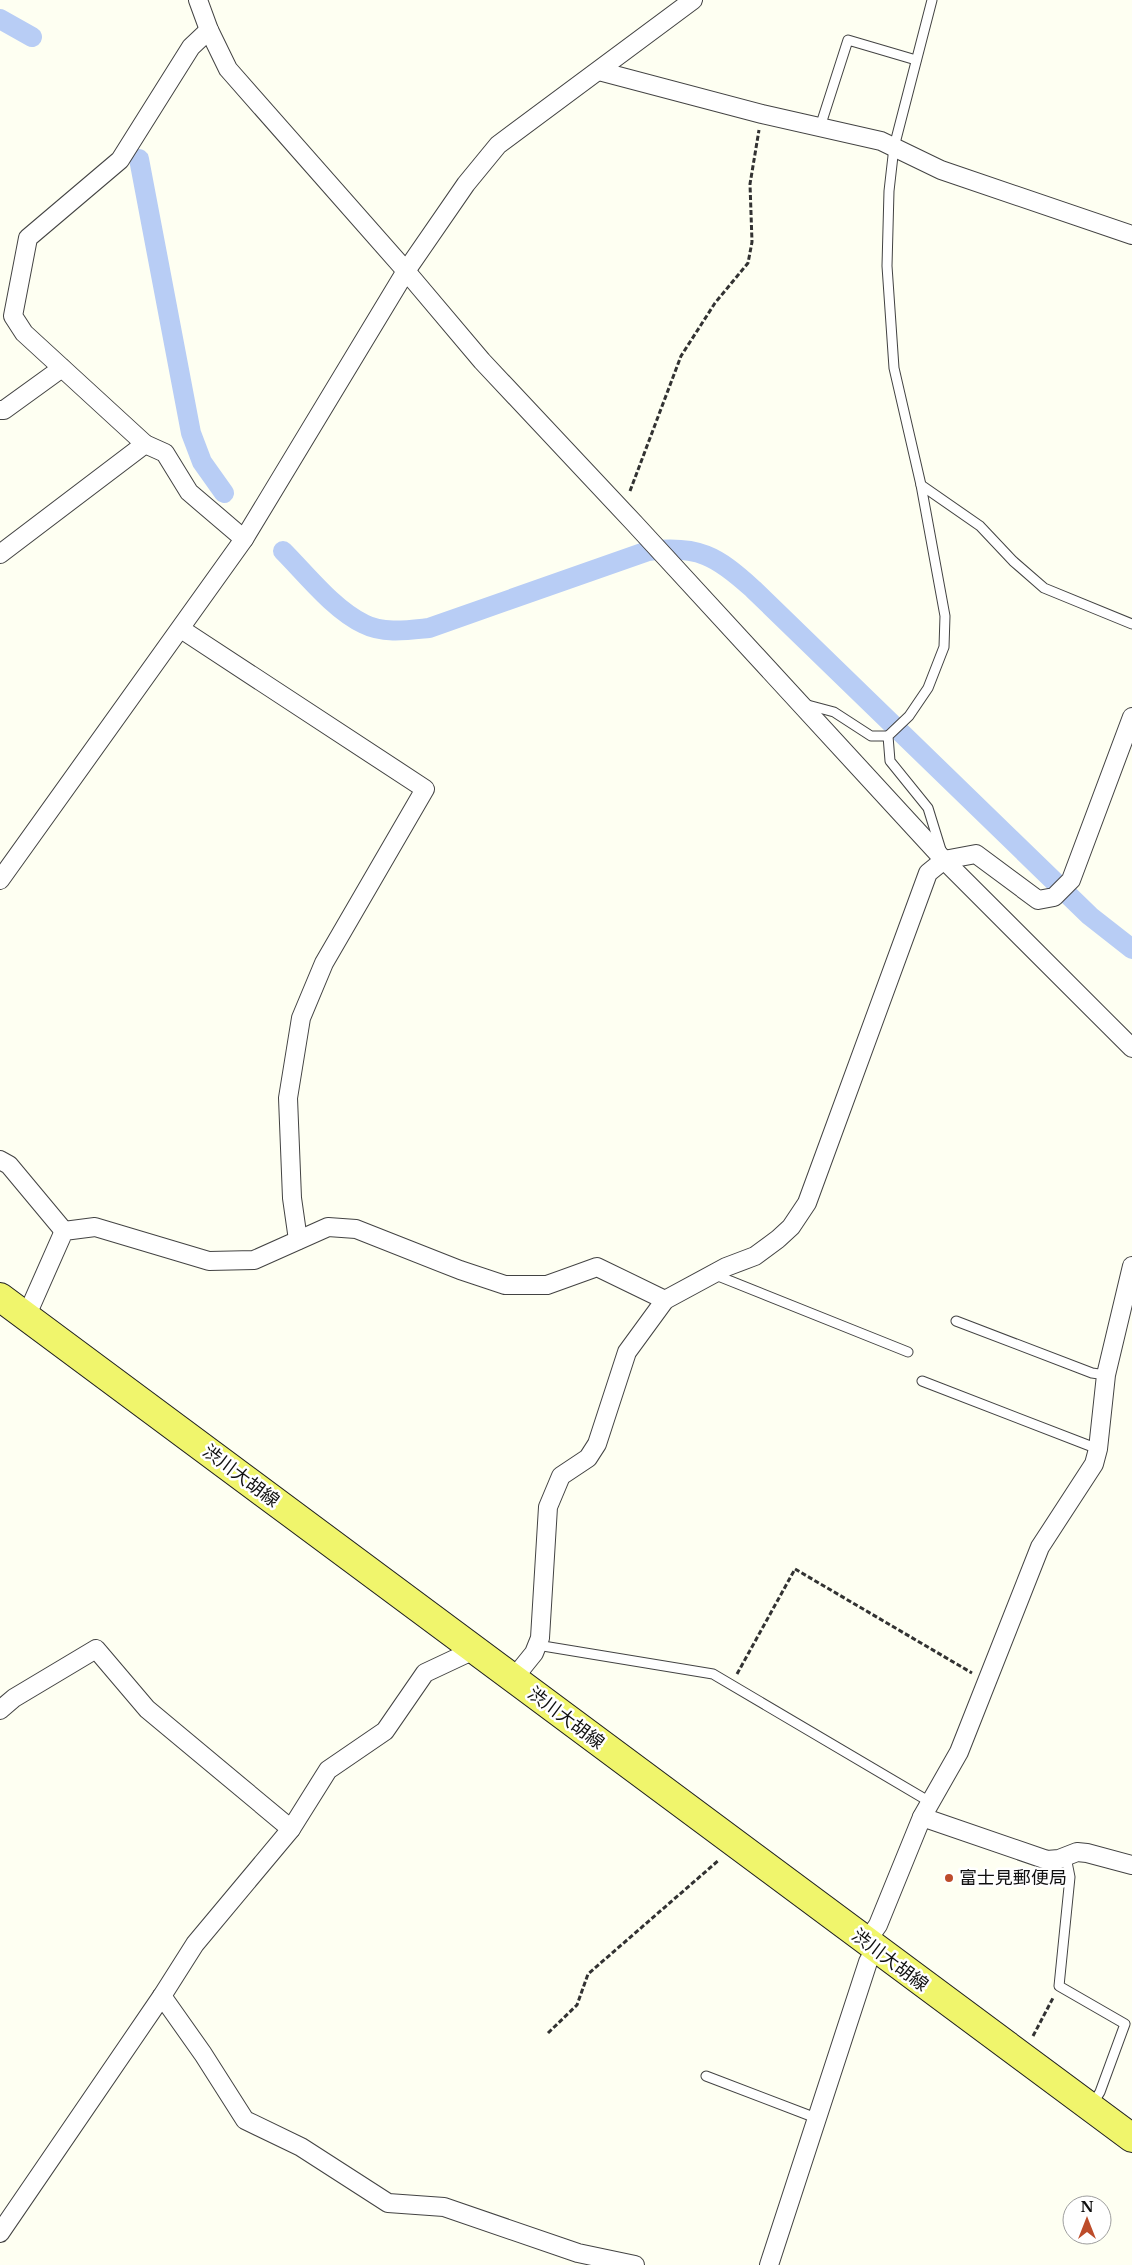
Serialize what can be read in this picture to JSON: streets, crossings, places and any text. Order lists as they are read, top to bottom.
{
  "streets": {
    "main road": ["渋川大胡線"]
  },
  "places": ["富士見郵便局"],
  "north": "top"
}
